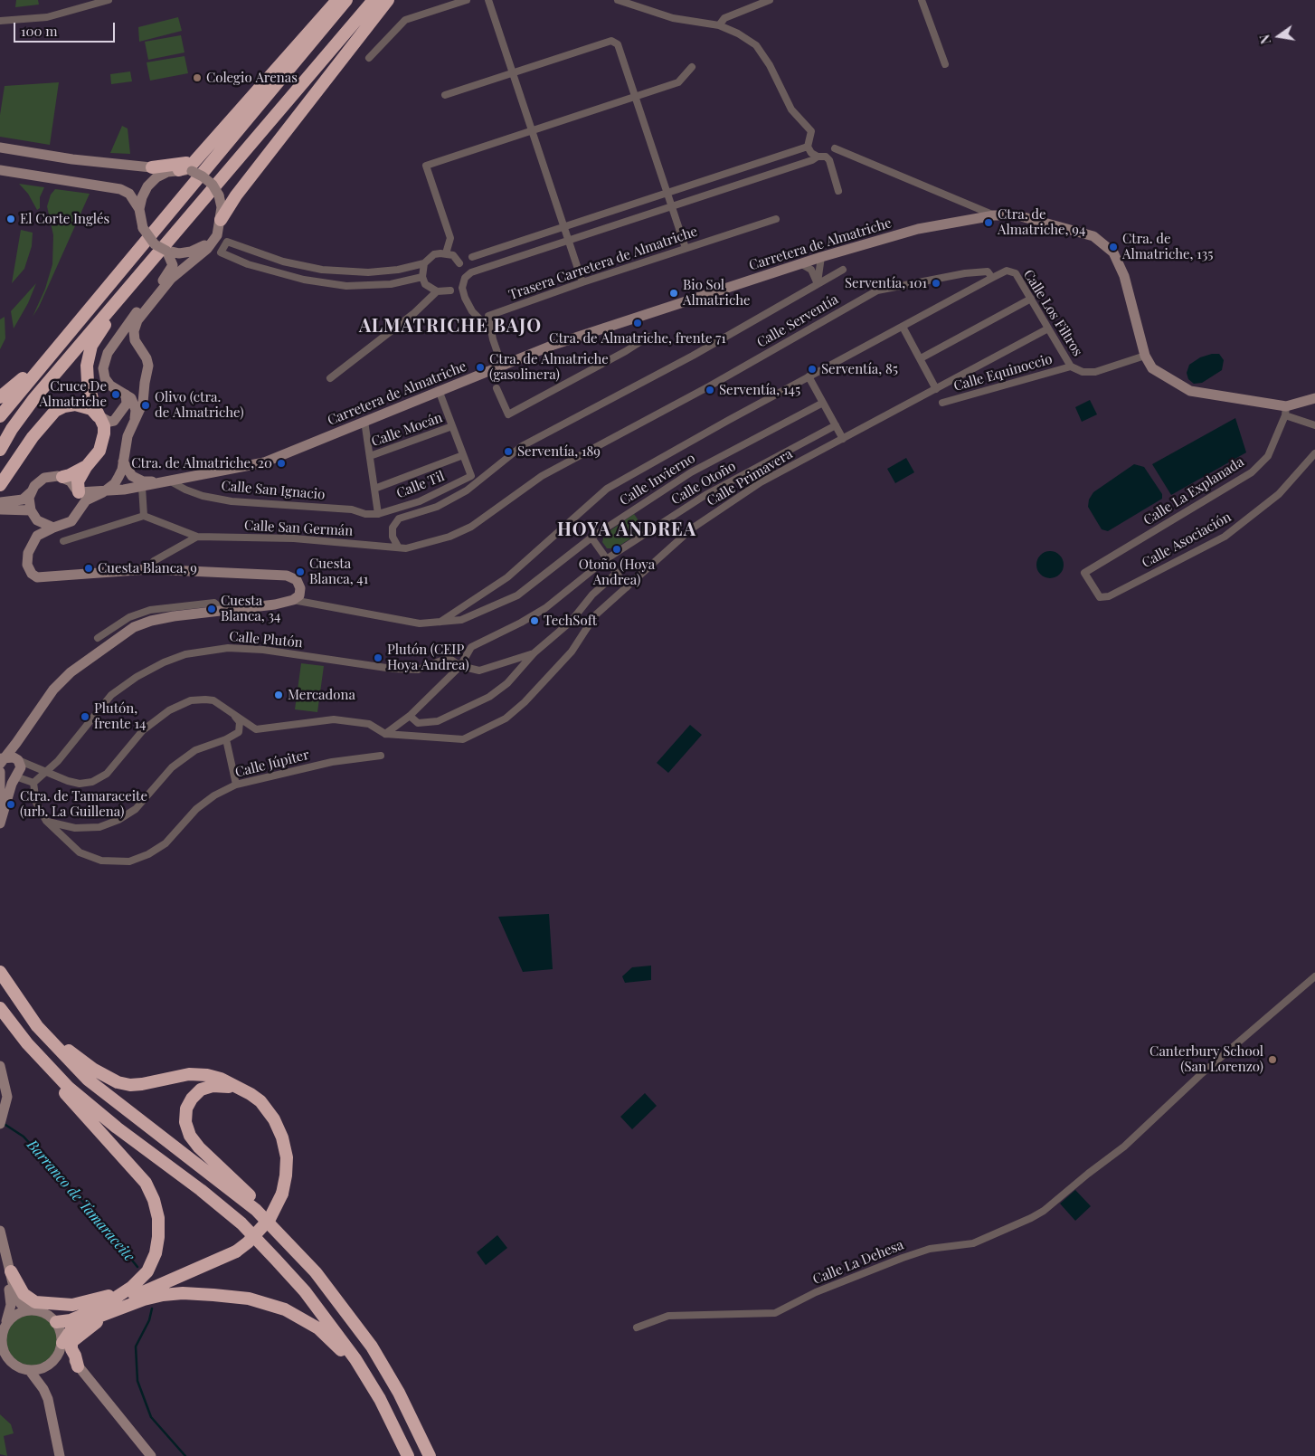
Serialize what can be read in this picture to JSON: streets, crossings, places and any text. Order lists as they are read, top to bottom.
{
  "streets": {
    "main road": ["Carretera de Almatriche"],
    "street": [
      "Trasera Carretera de Almatriche",
      "Calle Los Filtros",
      "Calle Serventía",
      "Calle Equinoccio",
      "Calle Mocán",
      "Calle Primavera",
      "Calle Invierno",
      "Calle Otoño",
      "Calle Til",
      "Calle San Ignacio",
      "Calle La Explanada",
      "Calle San Germán",
      "Calle Asociación",
      "Calle Plutón",
      "Calle Júpiter",
      "Calle La Dehesa"
    ]
  },
  "crossings": [
    ["Carretera de Almatriche", "Calle Los Filtros"],
    ["Carretera de Almatriche", "Calle San Ignacio"],
    ["Carretera de Almatriche", "Calle La Explanada"],
    ["Calle Los Filtros", "Calle Serventía"],
    ["Calle Los Filtros", "Calle Equinoccio"],
    ["Calle Los Filtros", "Calle Primavera"],
    ["Calle Serventía", "Calle San Germán"],
    ["Calle Primavera", "Calle Otoño"],
    ["Calle Otoño", "Calle Plutón"],
    ["Calle Til", "Calle San Ignacio"],
    ["Calle La Explanada", "Calle Asociación"],
    ["Calle Plutón", "Calle Júpiter"]
  ],
  "districts": ["ALMATRICHE BAJO", "HOYA ANDREA"],
  "water": ["Barranco de Tamaraceite"],
  "places": [
    "Colegio Arenas",
    "El Corte Inglés",
    "Ctra. de Almatriche, 94",
    "Ctra. de Almatriche, 135",
    "Serventía, 101",
    "Bio Sol Almatriche",
    "Ctra. de Almatriche, frente 71",
    "Ctra. de Almatriche (gasolinera)",
    "Serventía, 85",
    "Serventía, 145",
    "Cruce De Almatriche",
    "Olivo (ctra. de Almatriche)",
    "Serventía, 189",
    "Ctra. de Almatriche, 20",
    "Otoño (Hoya Andrea)",
    "Cuesta Blanca, 9",
    "Cuesta Blanca, 41",
    "Cuesta Blanca, 34",
    "TechSoft",
    "Plutón (CEIP Hoya Andrea)",
    "Mercadona",
    "Plutón, frente 14",
    "Ctra. de Tamaraceite (urb. La Guillena)",
    "Canterbury School (San Lorenzo)"
  ],
  "scale_bar": "100 m",
  "north": "left"
}
